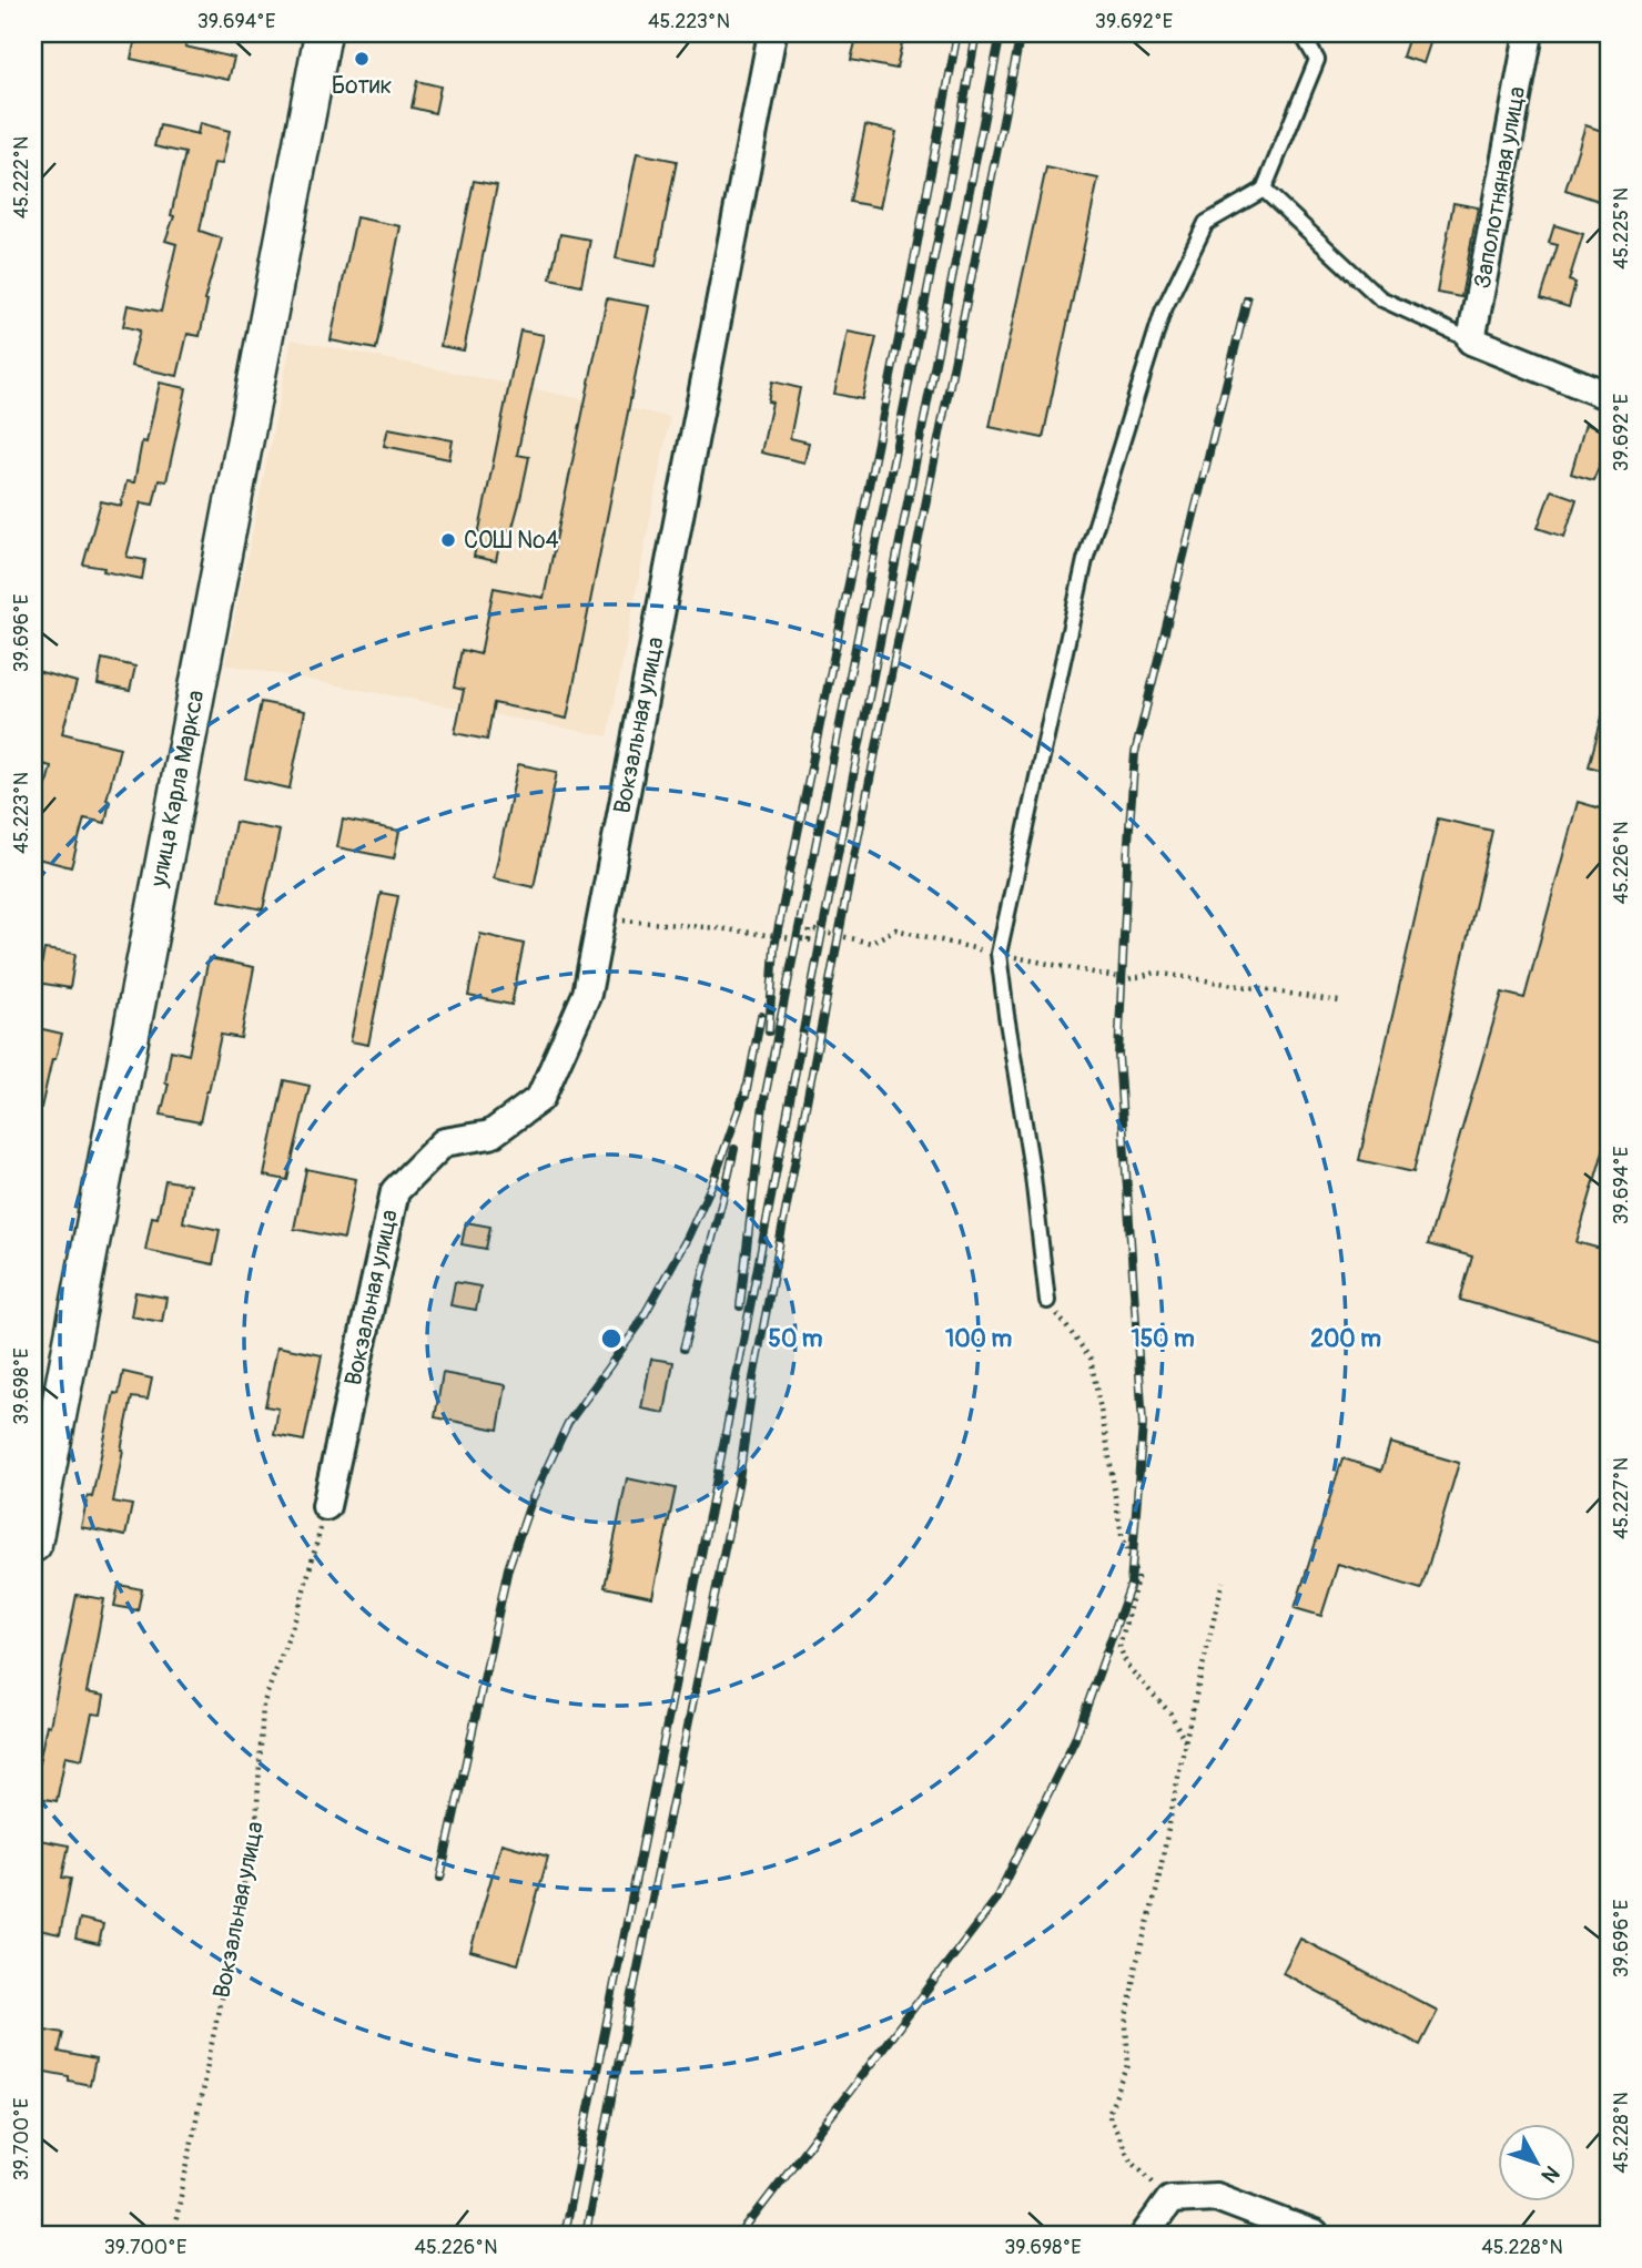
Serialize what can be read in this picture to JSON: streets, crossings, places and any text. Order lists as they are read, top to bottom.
{
  "streets": {
    "street": ["Заполотняная улица", "Вокзальная улица", "улица Карла Маркса"]
  },
  "places": ["Ботик", "СОШ №4"],
  "north": "bottom right",
  "coordinates": [
    "39.694°E",
    "45.223°N",
    "39.692°E",
    "45.222°N",
    "45.225°N",
    "39.696°E",
    "45.226°N",
    "39.698°E",
    "45.227°N",
    "45.228°N",
    "39.700°E"
  ],
  "rings": [
    "50 m",
    "100 m",
    "150 m",
    "200 m"
  ]
}
